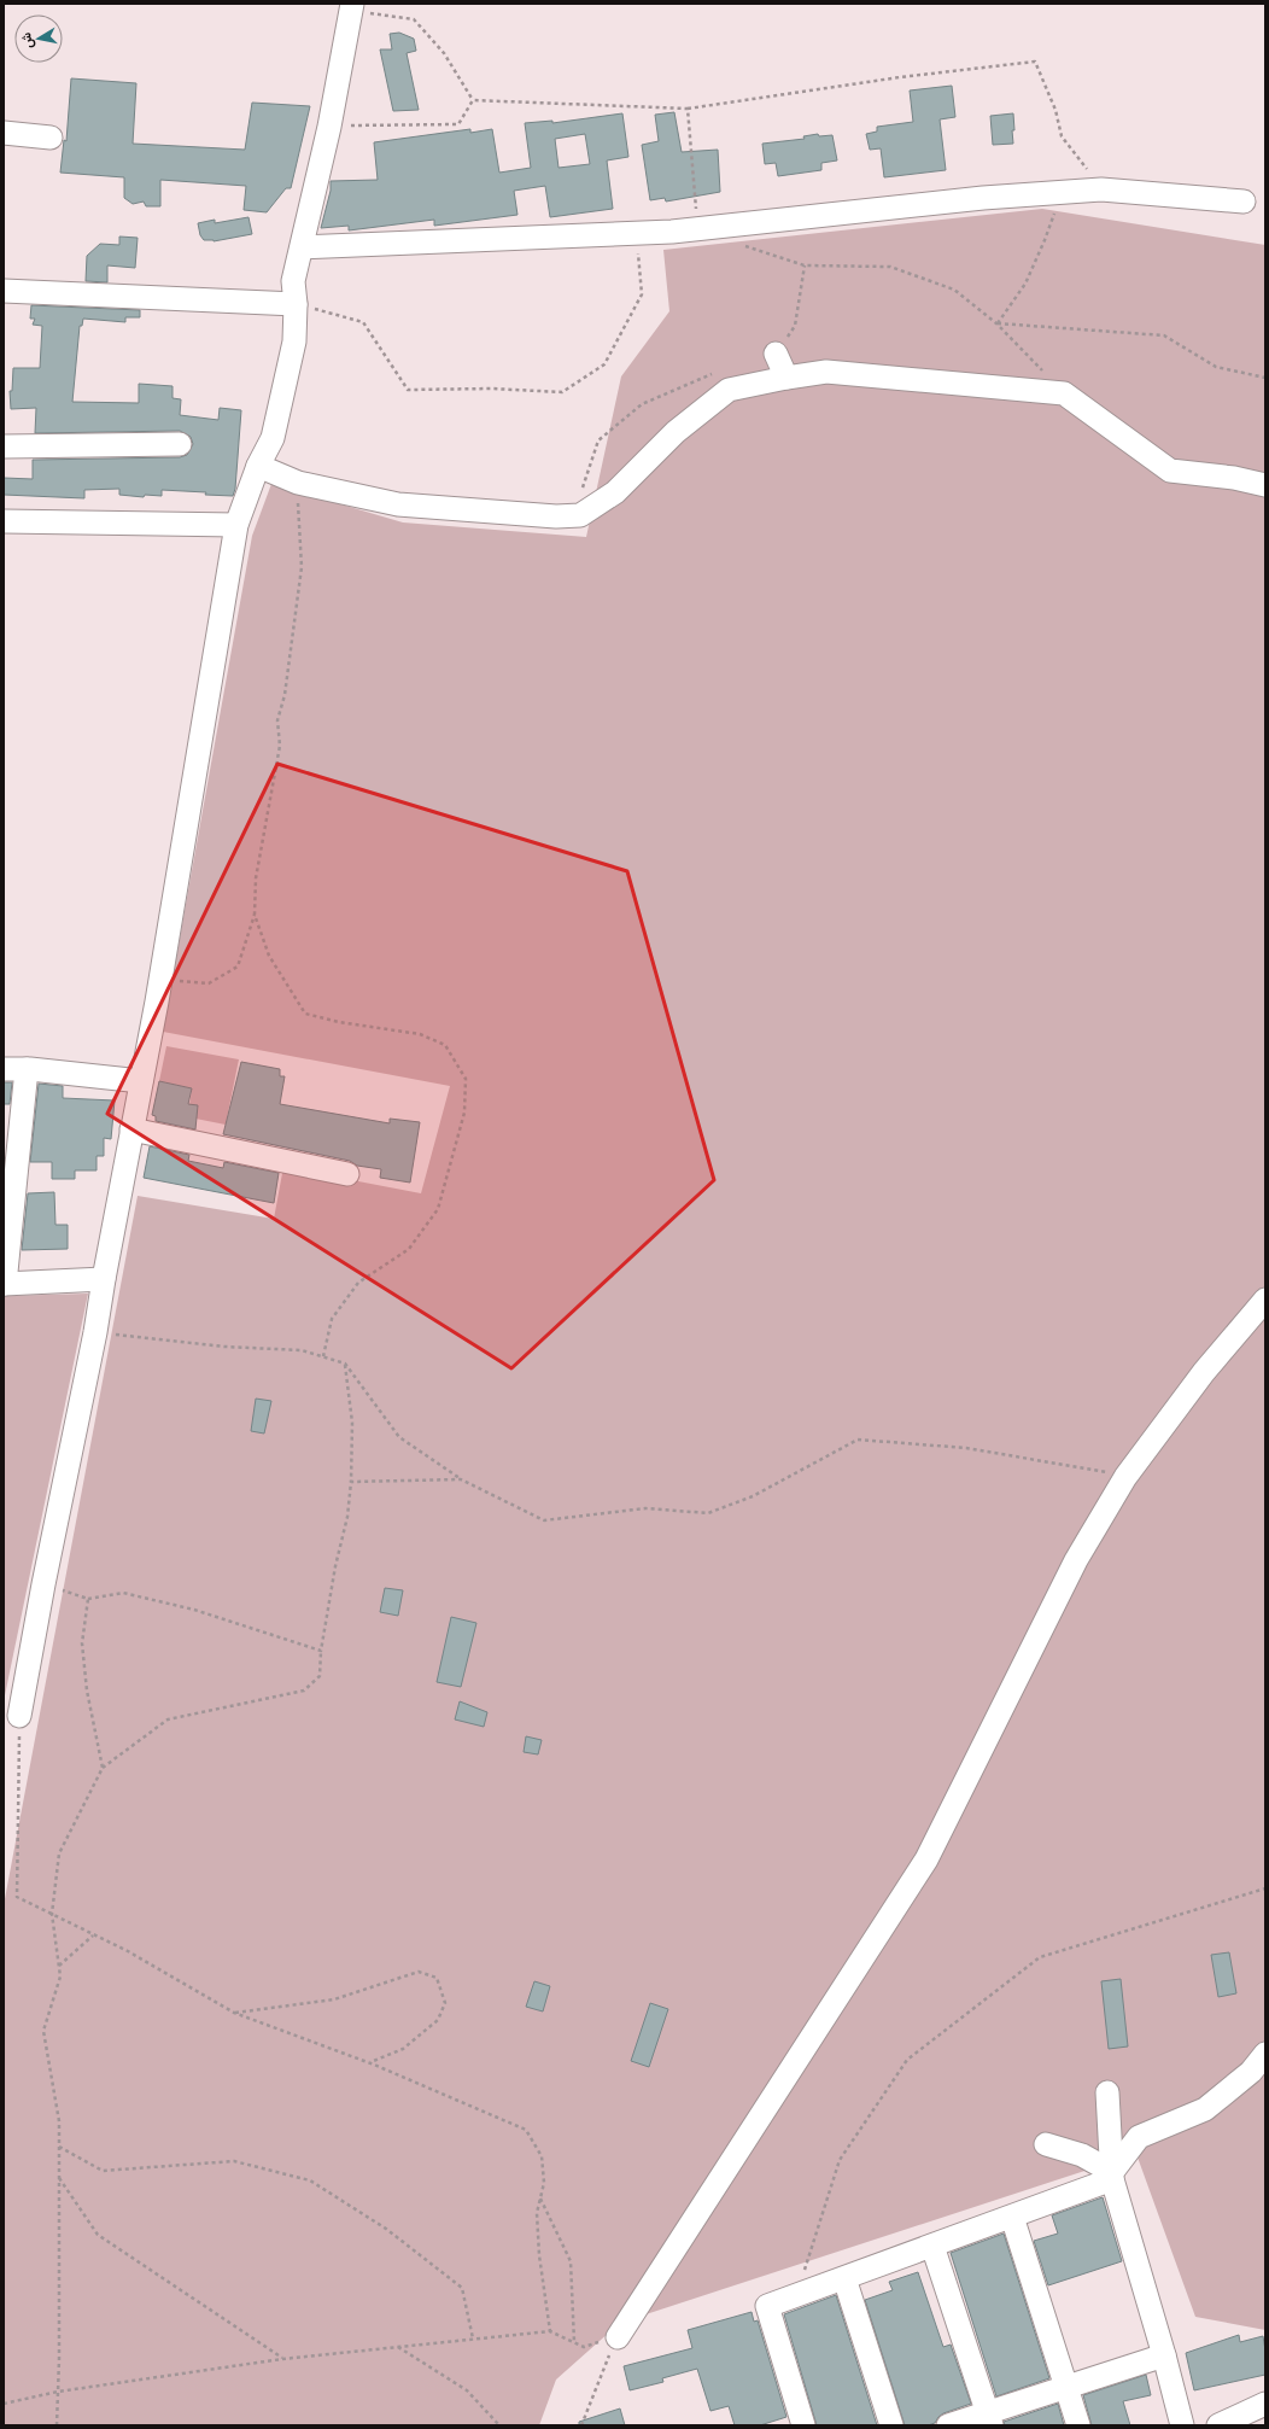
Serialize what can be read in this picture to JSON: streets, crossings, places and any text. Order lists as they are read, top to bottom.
{
  "north": "left"
}
